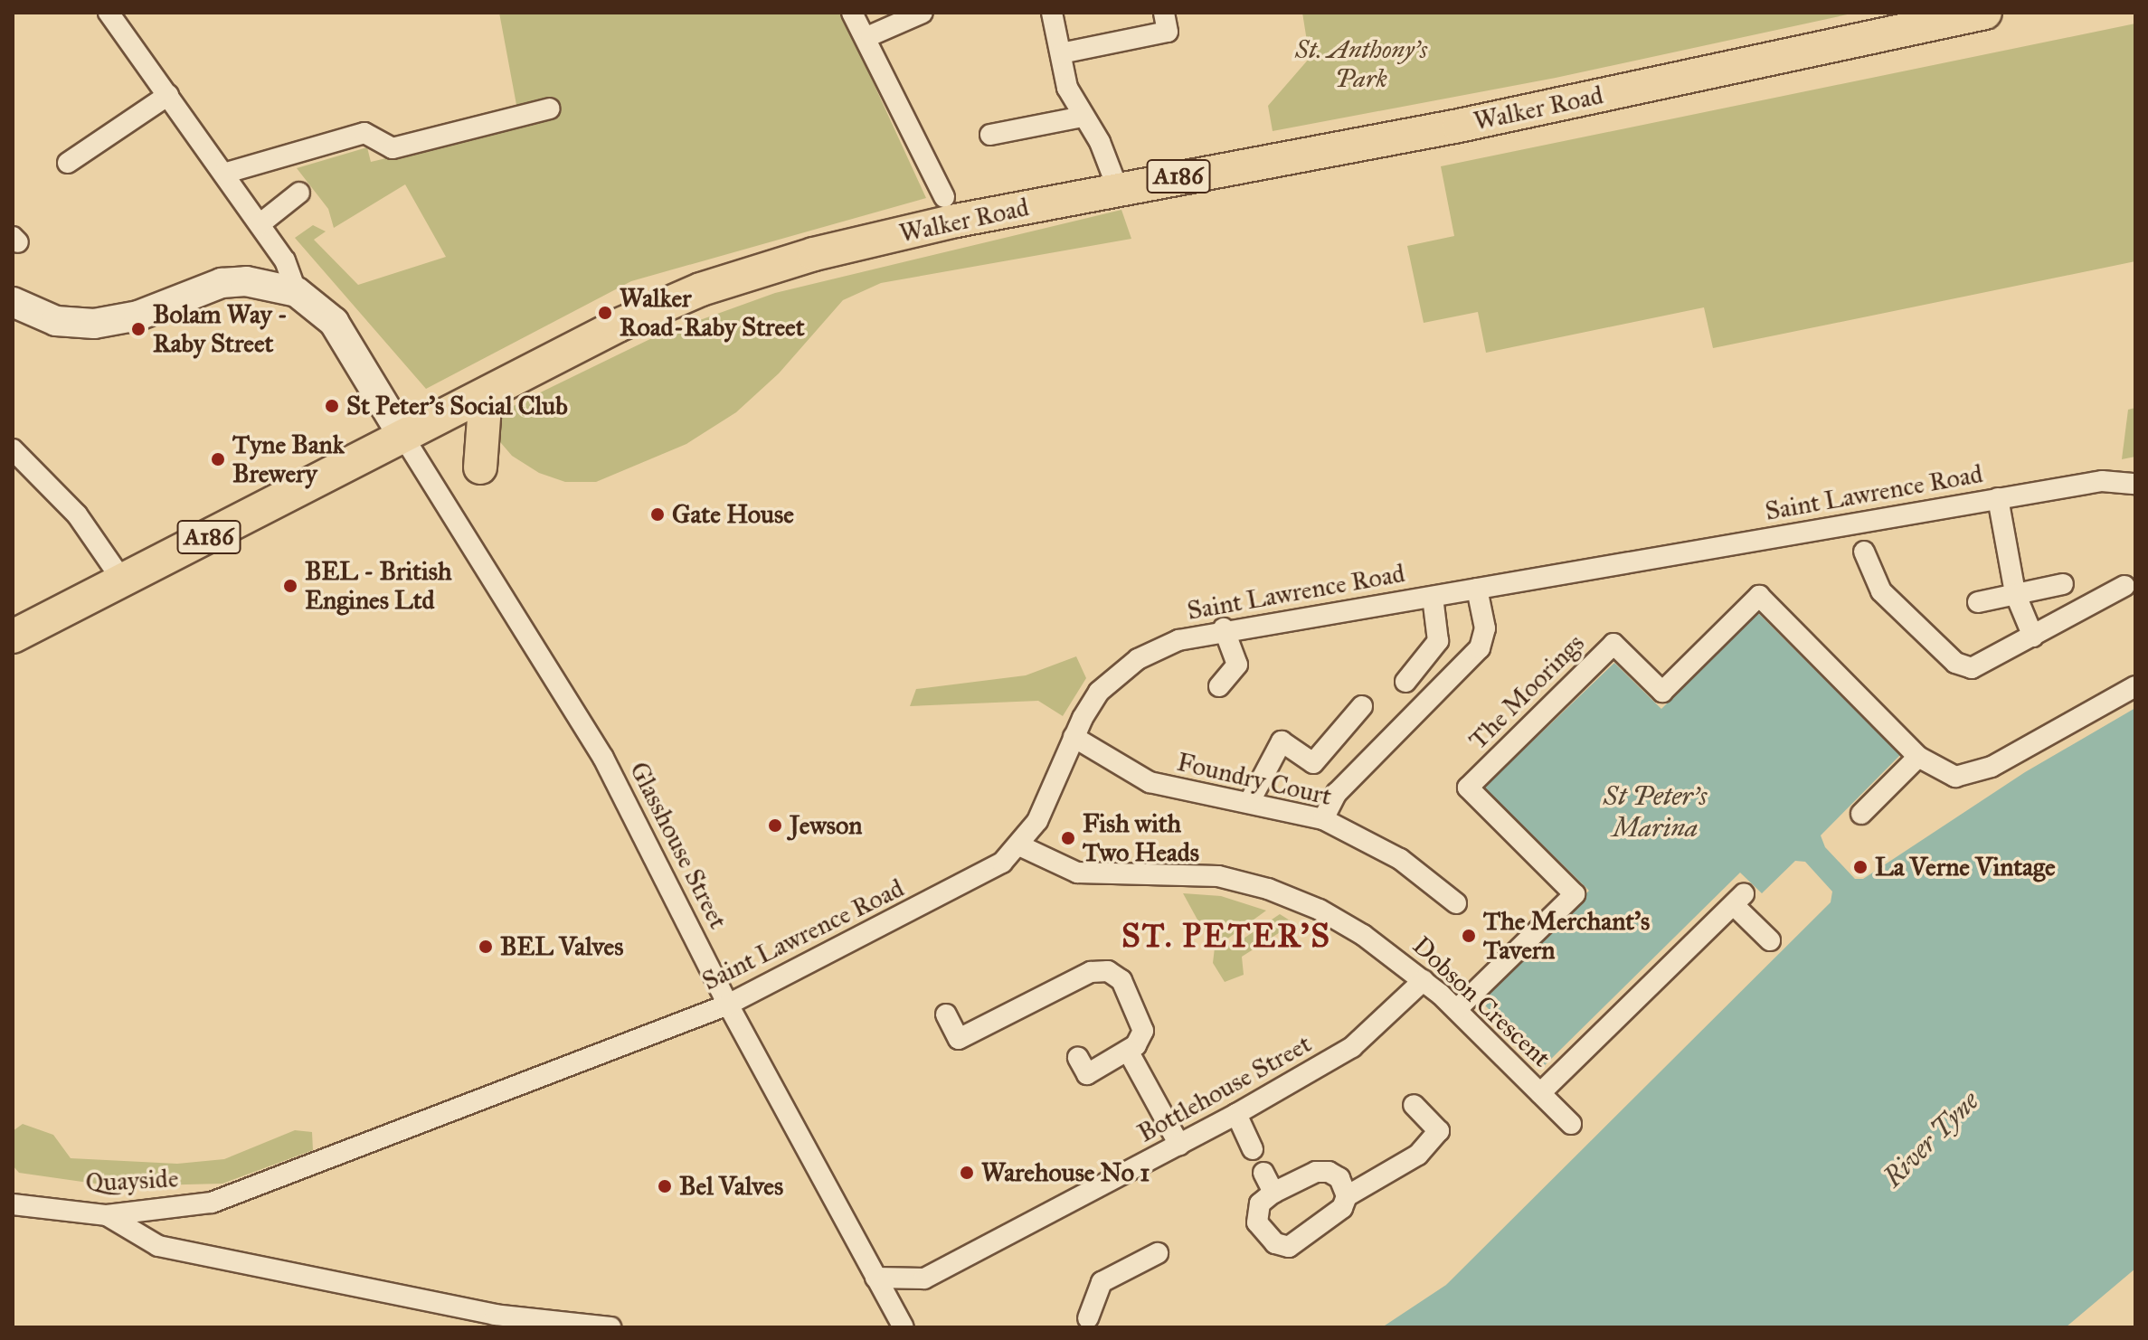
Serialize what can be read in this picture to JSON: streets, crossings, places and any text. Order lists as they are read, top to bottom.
{
  "streets": {
    "main road": ["Walker Road", "A186"],
    "street": [
      "Saint Lawrence Road",
      "The Moorings",
      "Foundry Court",
      "Glasshouse Street",
      "Dobson Crescent",
      "Bottlehouse Street",
      "Quayside"
    ]
  },
  "crossings": [
    ["Walker Road", "Glasshouse Street"],
    ["Saint Lawrence Road", "Foundry Court"],
    ["Saint Lawrence Road", "Glasshouse Street"],
    ["Saint Lawrence Road", "Dobson Crescent"],
    ["Saint Lawrence Road", "Quayside"],
    ["The Moorings", "Dobson Crescent"],
    ["Glasshouse Street", "Bottlehouse Street"],
    ["Dobson Crescent", "Bottlehouse Street"]
  ],
  "districts": ["ST. PETER'S"],
  "water": ["St Peter's Marina", "River Tyne"],
  "parks": ["St. Anthony's Park"],
  "places": [
    "Walker Road-Raby Street",
    "Bolam Way - Raby Street",
    "St Peter's Social Club",
    "Tyne Bank Brewery",
    "Gate House",
    "BEL - British Engines Ltd",
    "Jewson",
    "Fish with Two Heads",
    "La Verne Vintage",
    "The Merchant's Tavern",
    "BEL Valves",
    "Warehouse No 1",
    "Bel Valves"
  ]
}
